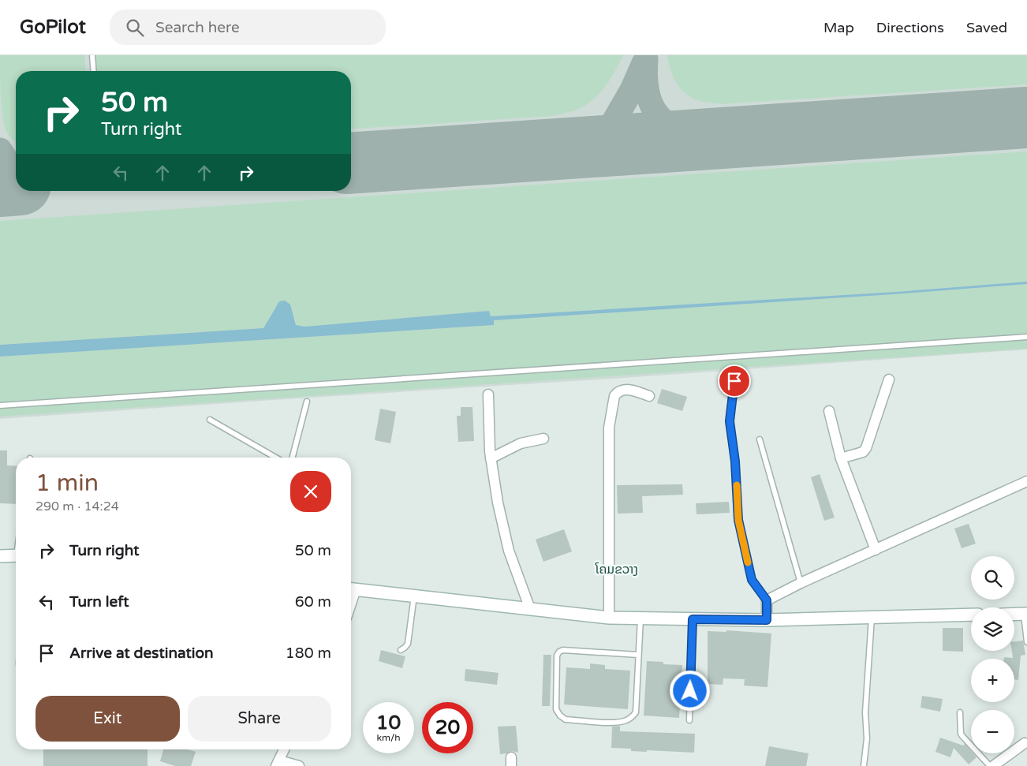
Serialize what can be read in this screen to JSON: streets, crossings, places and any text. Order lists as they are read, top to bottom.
{
  "districts": ["ໂຄມຂວາງ"],
  "page": {
    "header": "GoPilot",
    "search": "Search here",
    "nav": ["Map", "Directions", "Saved"],
    "turn": ["50 m", "Turn right"],
    "heading": ["1 min", "290 m · 14:24"],
    "list": [
      {
        "name": "Turn right",
        "value": "50 m"
      },
      {
        "name": "Turn left",
        "value": "60 m"
      },
      {
        "name": "Arrive at destination",
        "value": "180 m"
      }
    ],
    "map_buttons": ["+", "−"],
    "buttons": ["Exit", "Share"],
    "speed": "10 km/h",
    "limit": "20"
  }
}
